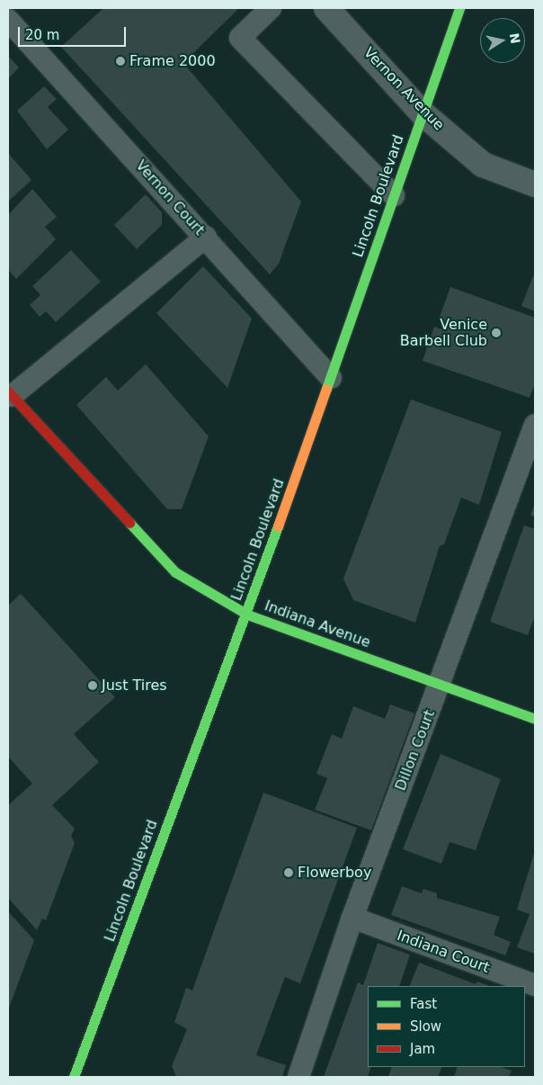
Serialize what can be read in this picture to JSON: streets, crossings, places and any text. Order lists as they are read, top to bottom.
{
  "streets": {
    "main road": ["Lincoln Boulevard", "Indiana Avenue"],
    "street": ["Vernon Avenue"],
    "lane": ["Vernon Court", "Dillon Court", "Indiana Court"]
  },
  "crossings": [
    ["Vernon Avenue", "Lincoln Boulevard"],
    ["Lincoln Boulevard", "Vernon Court"],
    ["Lincoln Boulevard", "Indiana Avenue"],
    ["Indiana Avenue", "Dillon Court"],
    ["Dillon Court", "Indiana Court"]
  ],
  "places": [
    "Frame 2000",
    "Venice Barbell Club",
    "Just Tires",
    "Flowerboy"
  ],
  "legend": ["Fast", "Slow", "Jam"],
  "scale_bar": "20 m",
  "north": "right"
}
